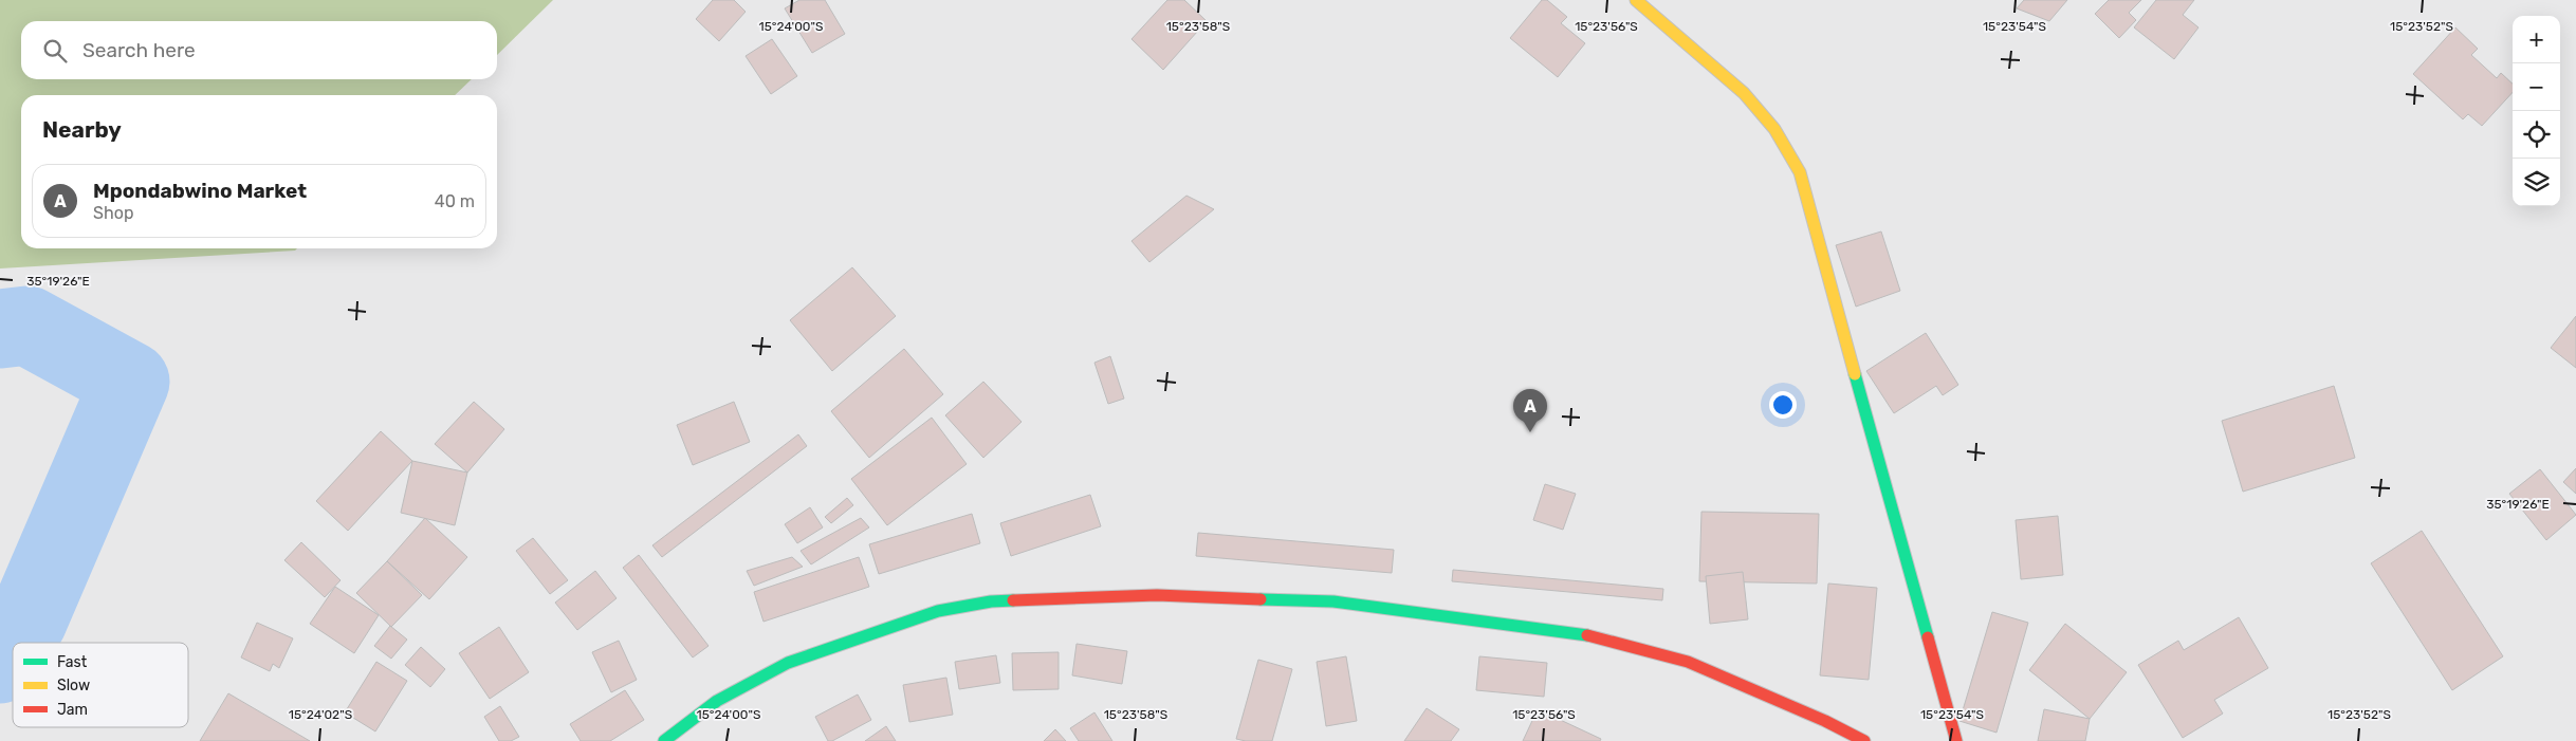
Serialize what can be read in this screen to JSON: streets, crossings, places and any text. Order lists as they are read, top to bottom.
{
  "legend": ["Fast", "Slow", "Jam"],
  "page": {
    "map_buttons": ["+", "−"],
    "search": "Search here",
    "heading": "Nearby",
    "list": [
      {
        "mark": "A",
        "name": "Mpondabwino Market",
        "note": "Shop",
        "value": "40 m"
      }
    ],
    "pins": "A"
  },
  "coordinates": [
    "15°24'00\"S",
    "15°23'58\"S",
    "15°23'56\"S",
    "15°23'54\"S",
    "15°23'52\"S",
    "35°19'26\"E",
    "15°24'02\"S"
  ]
}
